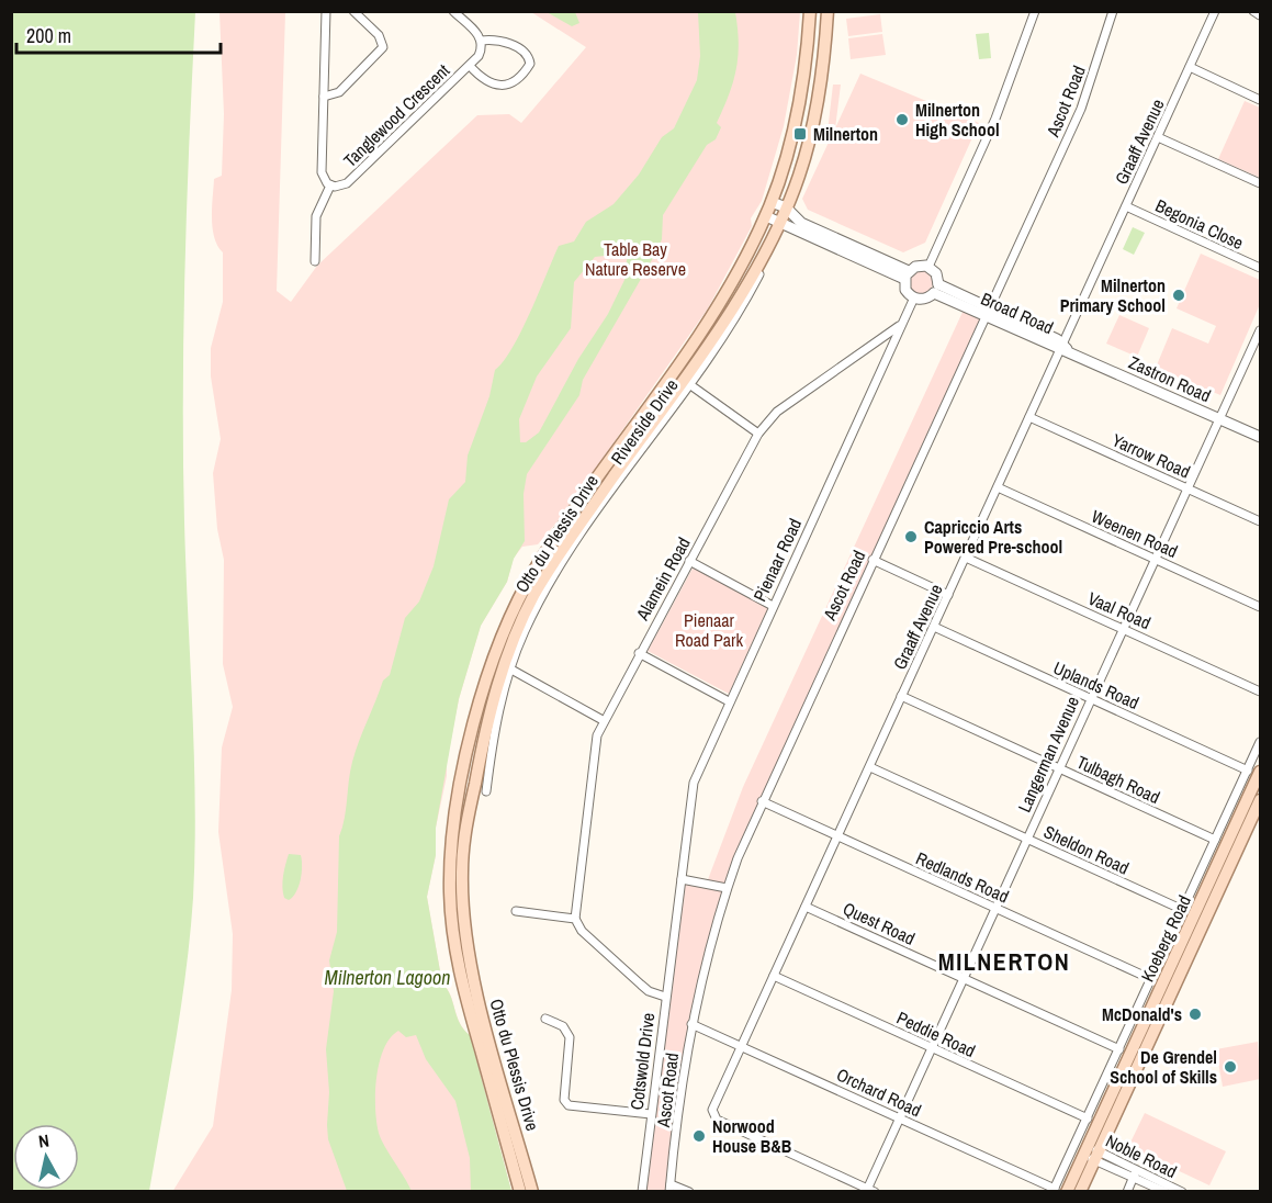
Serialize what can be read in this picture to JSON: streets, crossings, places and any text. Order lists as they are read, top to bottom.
{
  "streets": {
    "main road": ["Otto du Plessis Drive", "Koeberg Road"],
    "street": [
      "Ascot Road",
      "Tanglewood Crescent",
      "Graaff Avenue",
      "Begonia Close",
      "Broad Road",
      "Zastron Road",
      "Riverside Drive",
      "Yarrow Road",
      "Weenen Road",
      "Pienaar Road",
      "Alamein Road",
      "Vaal Road",
      "Uplands Road",
      "Langerman Avenue",
      "Tulbagh Road",
      "Sheldon Road",
      "Redlands Road",
      "Quest Road",
      "Peddie Road",
      "Cotswold Drive",
      "Orchard Road",
      "Noble Road"
    ]
  },
  "crossings": [
    ["Ascot Road", "Broad Road"],
    ["Ascot Road", "Redlands Road"],
    ["Ascot Road", "Orchard Road"],
    ["Graaff Avenue", "Begonia Close"],
    ["Graaff Avenue", "Broad Road"],
    ["Graaff Avenue", "Zastron Road"],
    ["Graaff Avenue", "Yarrow Road"],
    ["Graaff Avenue", "Weenen Road"],
    ["Graaff Avenue", "Vaal Road"],
    ["Graaff Avenue", "Uplands Road"],
    ["Graaff Avenue", "Langerman Avenue"],
    ["Graaff Avenue", "Tulbagh Road"],
    ["Graaff Avenue", "Sheldon Road"],
    ["Graaff Avenue", "Redlands Road"],
    ["Graaff Avenue", "Quest Road"],
    ["Graaff Avenue", "Peddie Road"],
    ["Graaff Avenue", "Orchard Road"],
    ["Broad Road", "Zastron Road"],
    ["Broad Road", "Pienaar Road"],
    ["Zastron Road", "Langerman Avenue"],
    ["Yarrow Road", "Langerman Avenue"],
    ["Weenen Road", "Langerman Avenue"],
    ["Pienaar Road", "Alamein Road"],
    ["Pienaar Road", "Cotswold Drive"],
    ["Alamein Road", "Cotswold Drive"],
    ["Vaal Road", "Langerman Avenue"],
    ["Uplands Road", "Langerman Avenue"],
    ["Langerman Avenue", "Tulbagh Road"],
    ["Langerman Avenue", "Sheldon Road"],
    ["Langerman Avenue", "Redlands Road"],
    ["Langerman Avenue", "Quest Road"],
    ["Langerman Avenue", "Peddie Road"],
    ["Langerman Avenue", "Orchard Road"],
    ["Koeberg Road", "Noble Road"]
  ],
  "districts": ["MILNERTON"],
  "water": ["Milnerton Lagoon"],
  "parks": ["Table Bay Nature Reserve", "Pienaar Road Park"],
  "places": {
    "other": [
      "Milnerton High School",
      "Milnerton Primary School",
      "Capriccio Arts Powered Pre-school",
      "McDonald's",
      "De Grendel School of Skills",
      "Norwood House B&B"
    ],
    "transit": ["Milnerton"]
  },
  "scale_bar": "200 m",
  "north": "top"
}
